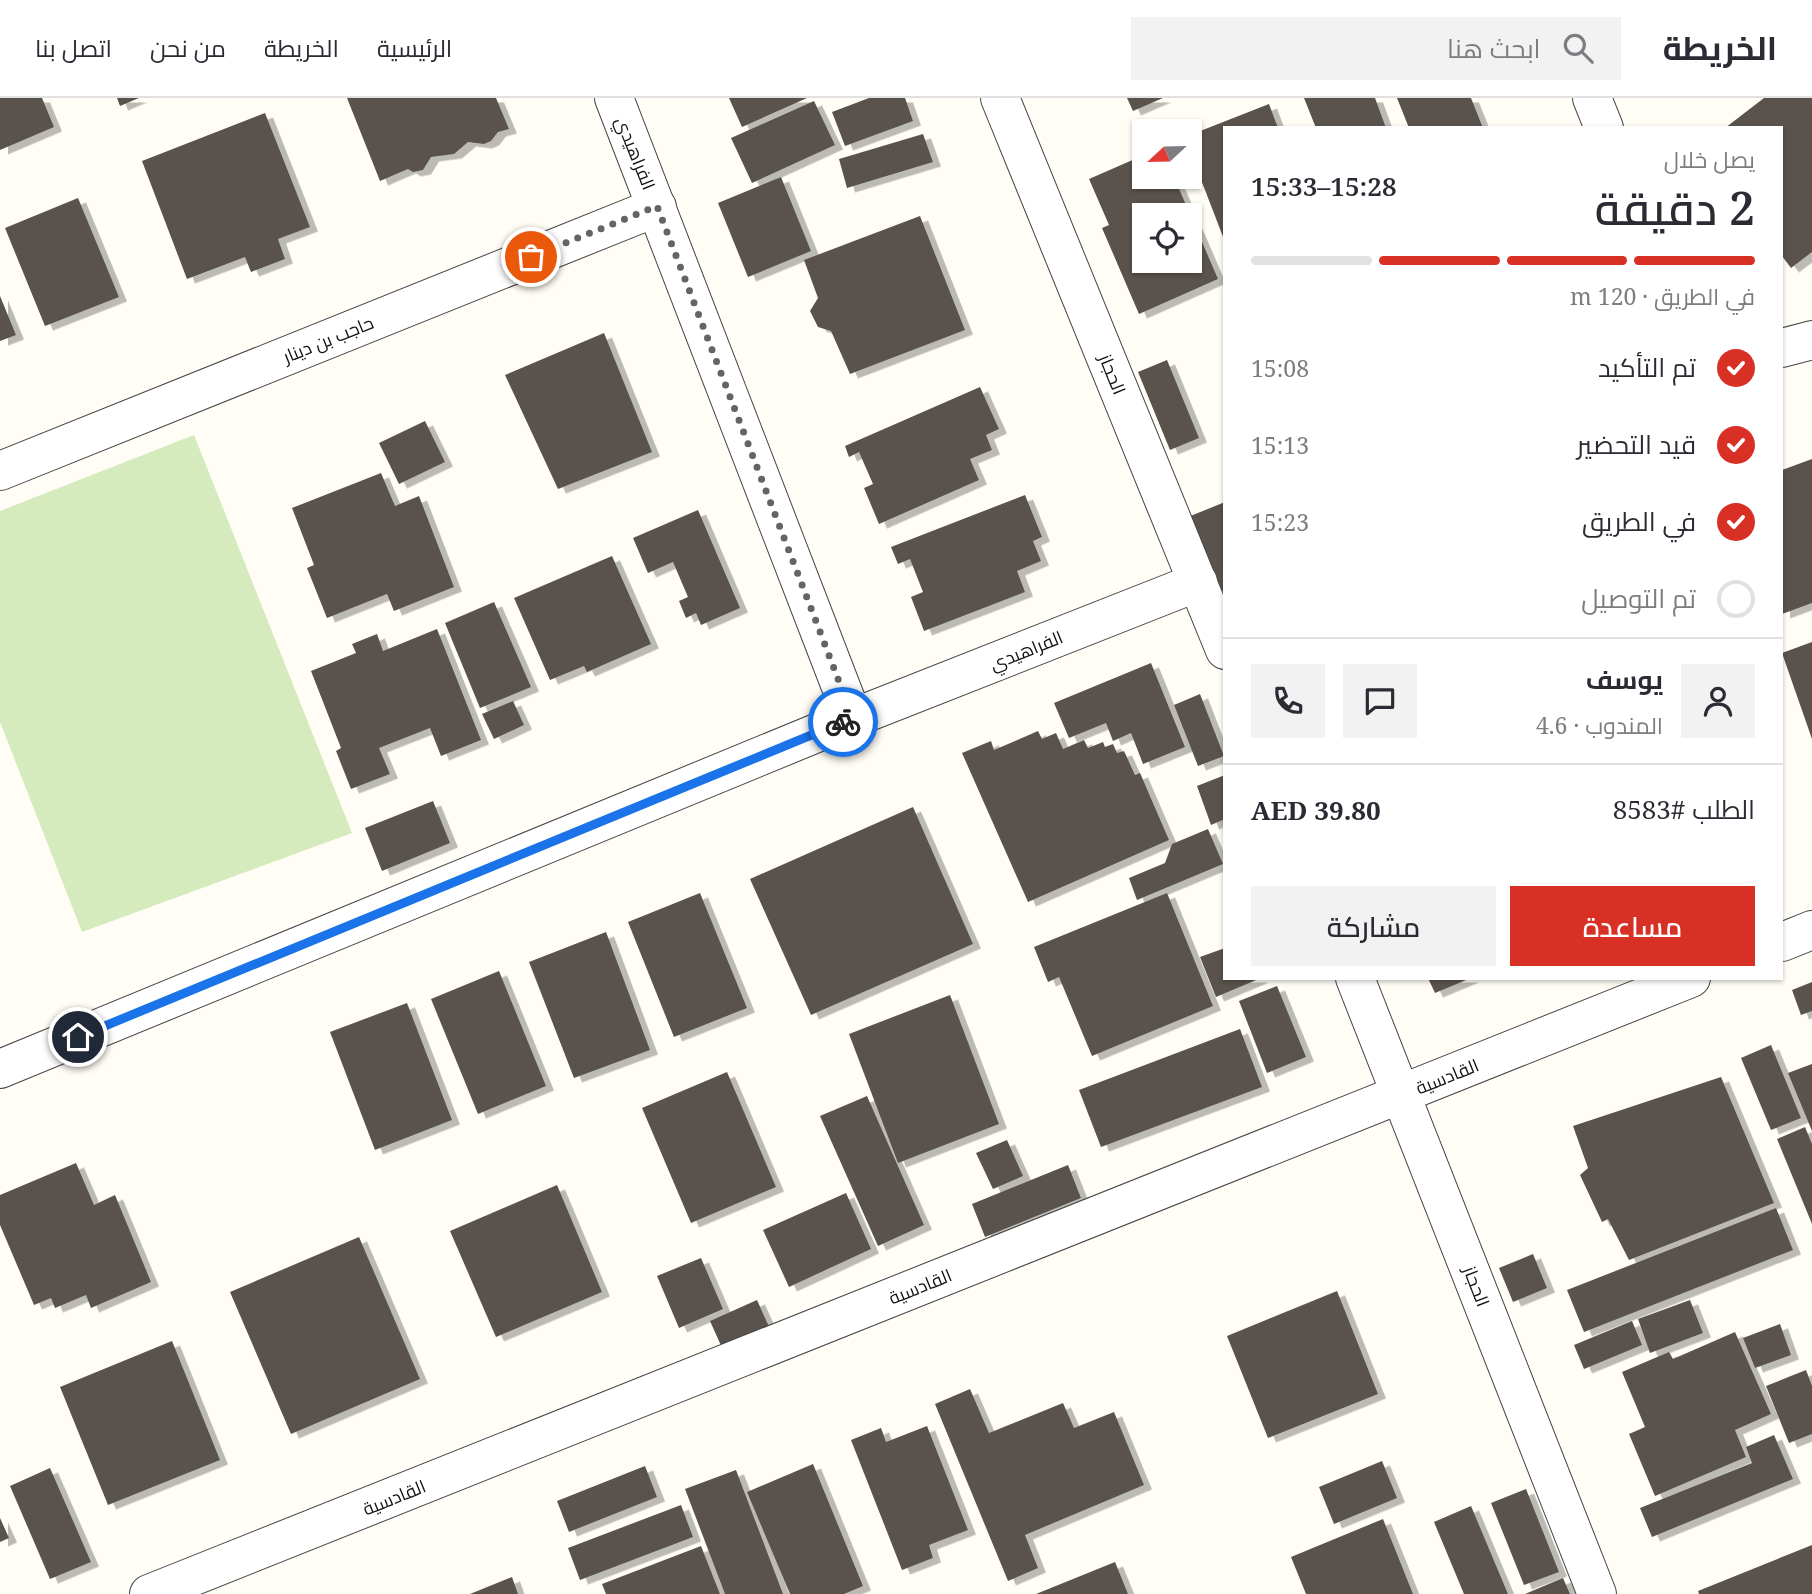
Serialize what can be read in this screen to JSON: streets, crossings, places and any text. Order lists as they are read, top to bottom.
{
  "streets": {
    "street": [
      "الفراهيدي",
      "حاجب بن دينار",
      "الحجاز",
      "القادسية"
    ]
  },
  "crossings": [
    ["الفراهيدي", "حاجب بن دينار"],
    ["الفراهيدي", "الحجاز"],
    ["الحجاز", "القادسية"]
  ],
  "north": "left",
  "page": {
    "header": "الخريطة",
    "search": "ابحث هنا",
    "nav": [
      "الرئيسية",
      "الخريطة",
      "من نحن",
      "اتصل بنا"
    ],
    "heading": ["2 دقيقة", "يصل خلال", "15:28–15:33"],
    "panel": [
      "يوسف",
      "المندوب · 4.6",
      "الطلب #8583",
      "AED 39.80"
    ],
    "bar": "في الطريق · 120 m",
    "list": [
      ["تم التأكيد", "15:08"],
      ["قيد التحضير", "15:13"],
      ["في الطريق", "15:23"],
      "تم التوصيل"
    ],
    "buttons": ["مساعدة", "مشاركة"]
  }
}
